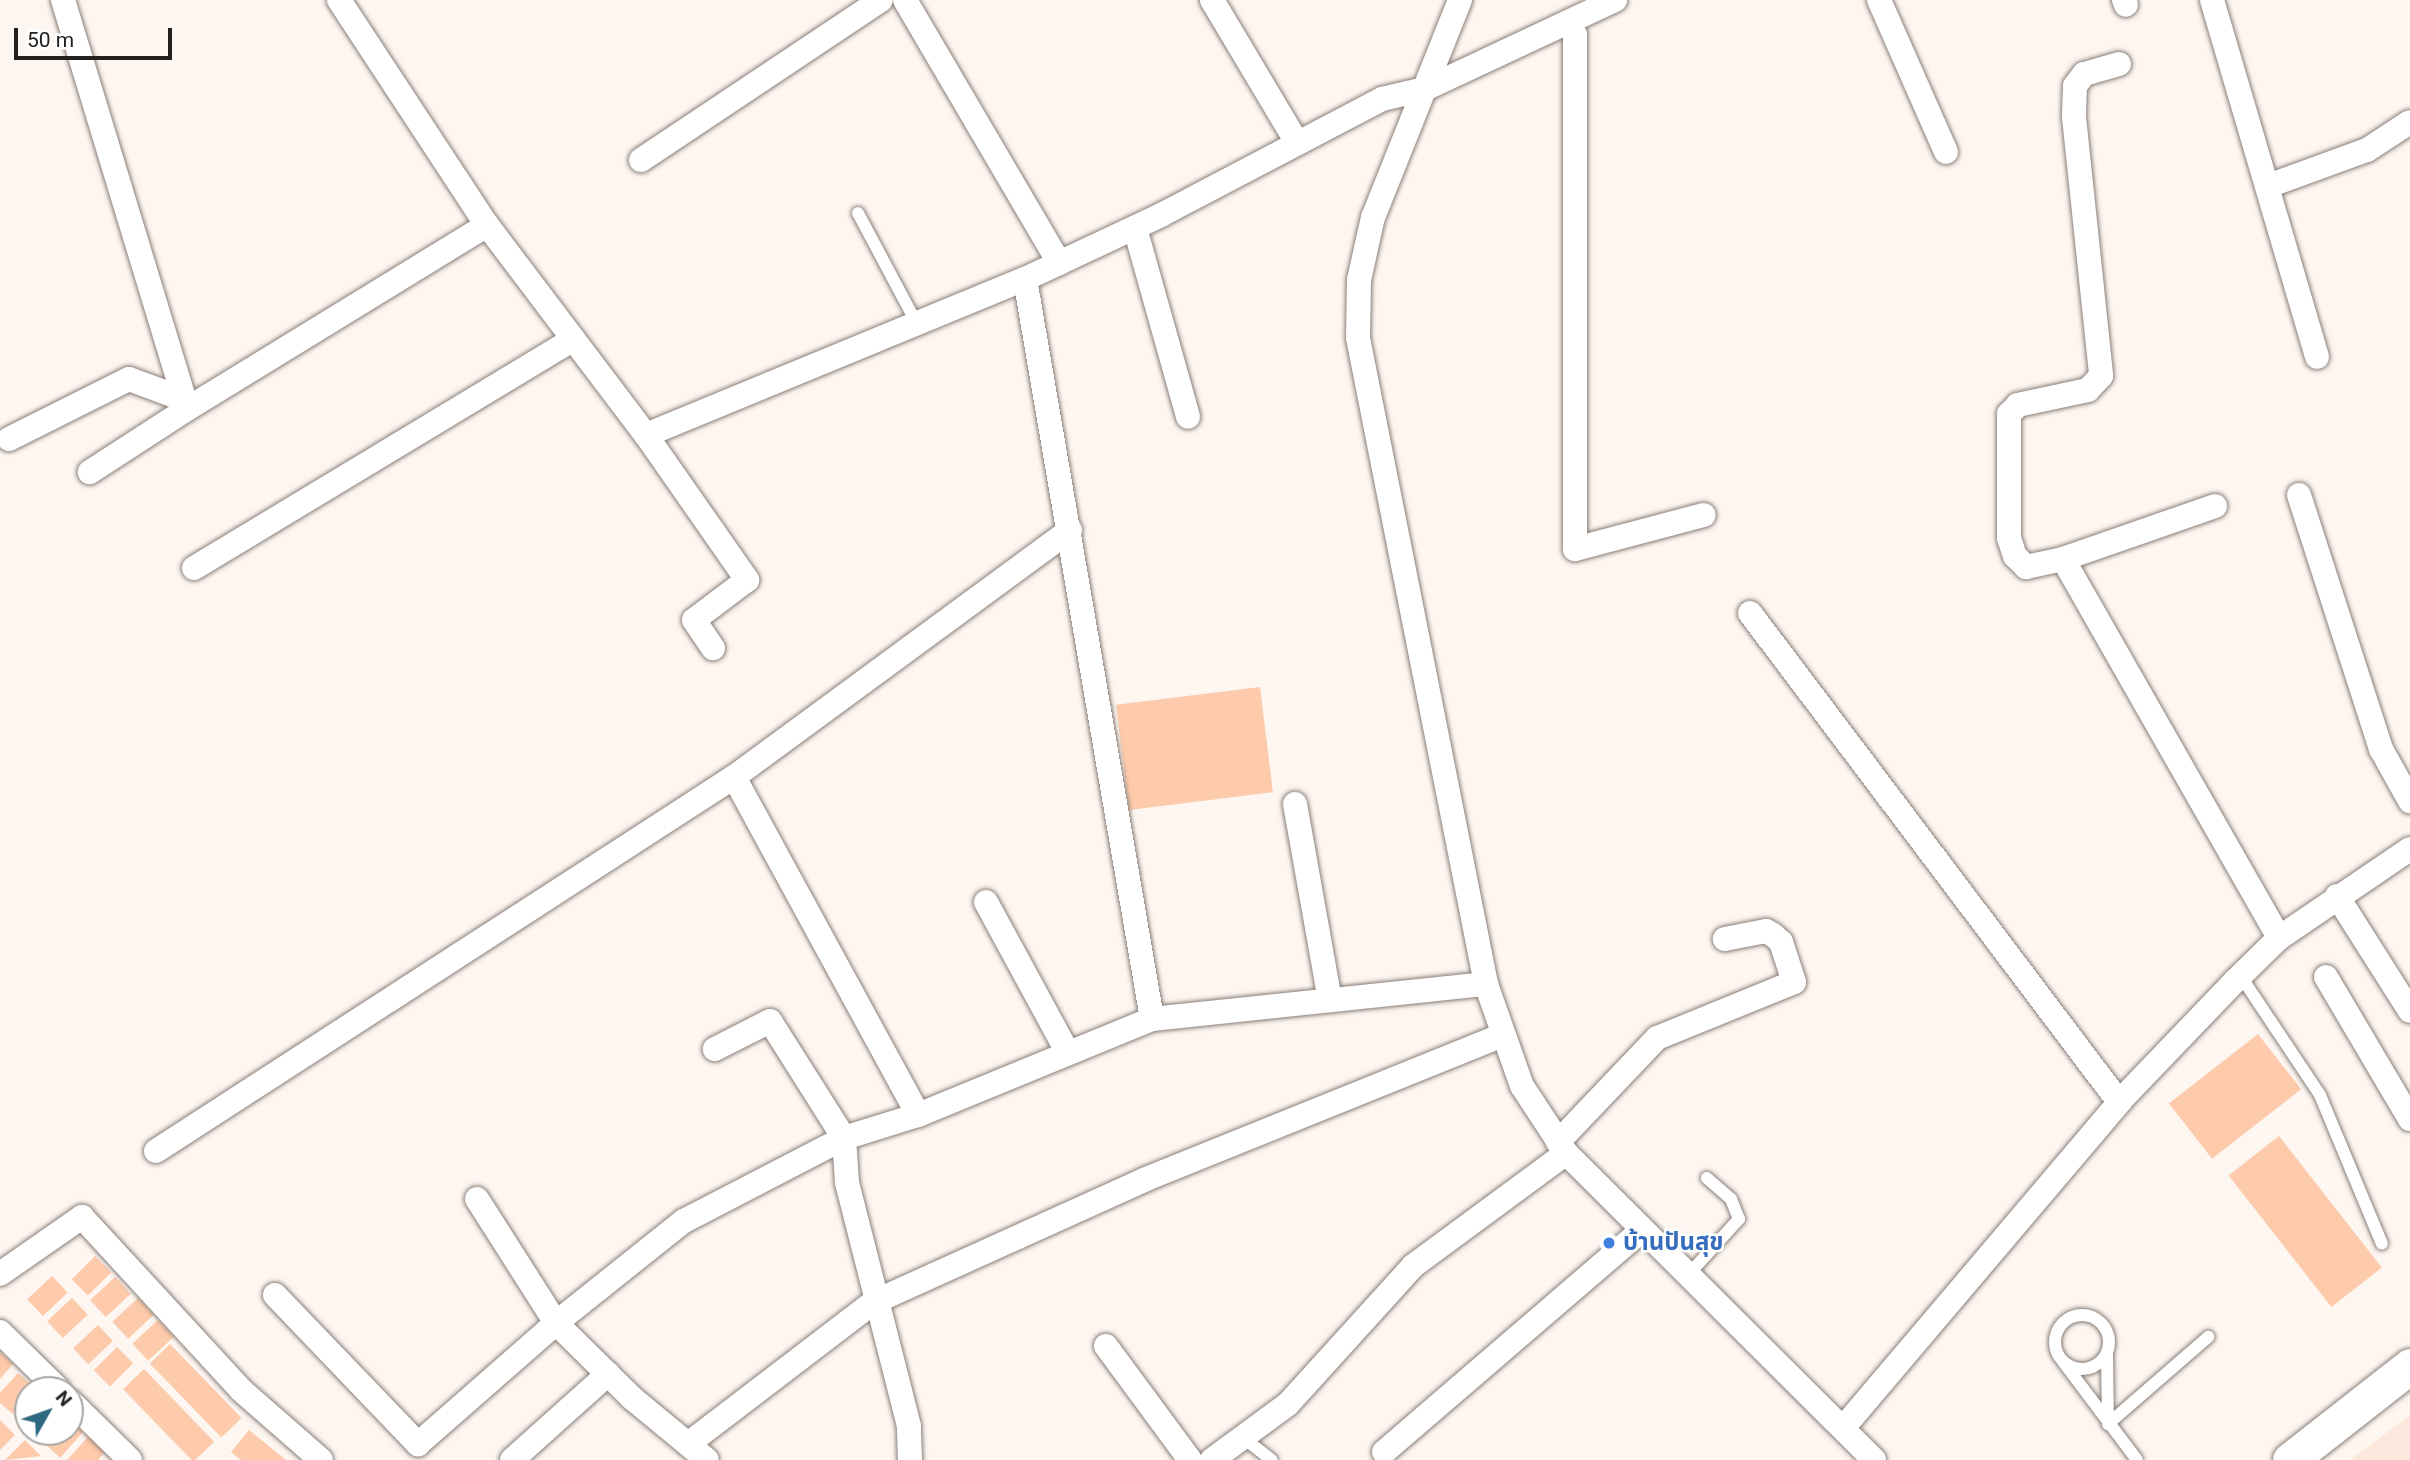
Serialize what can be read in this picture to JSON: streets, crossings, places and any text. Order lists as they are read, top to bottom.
{
  "places": ["บ้านปันสุข"],
  "scale_bar": "50 m",
  "north": "top right"
}
